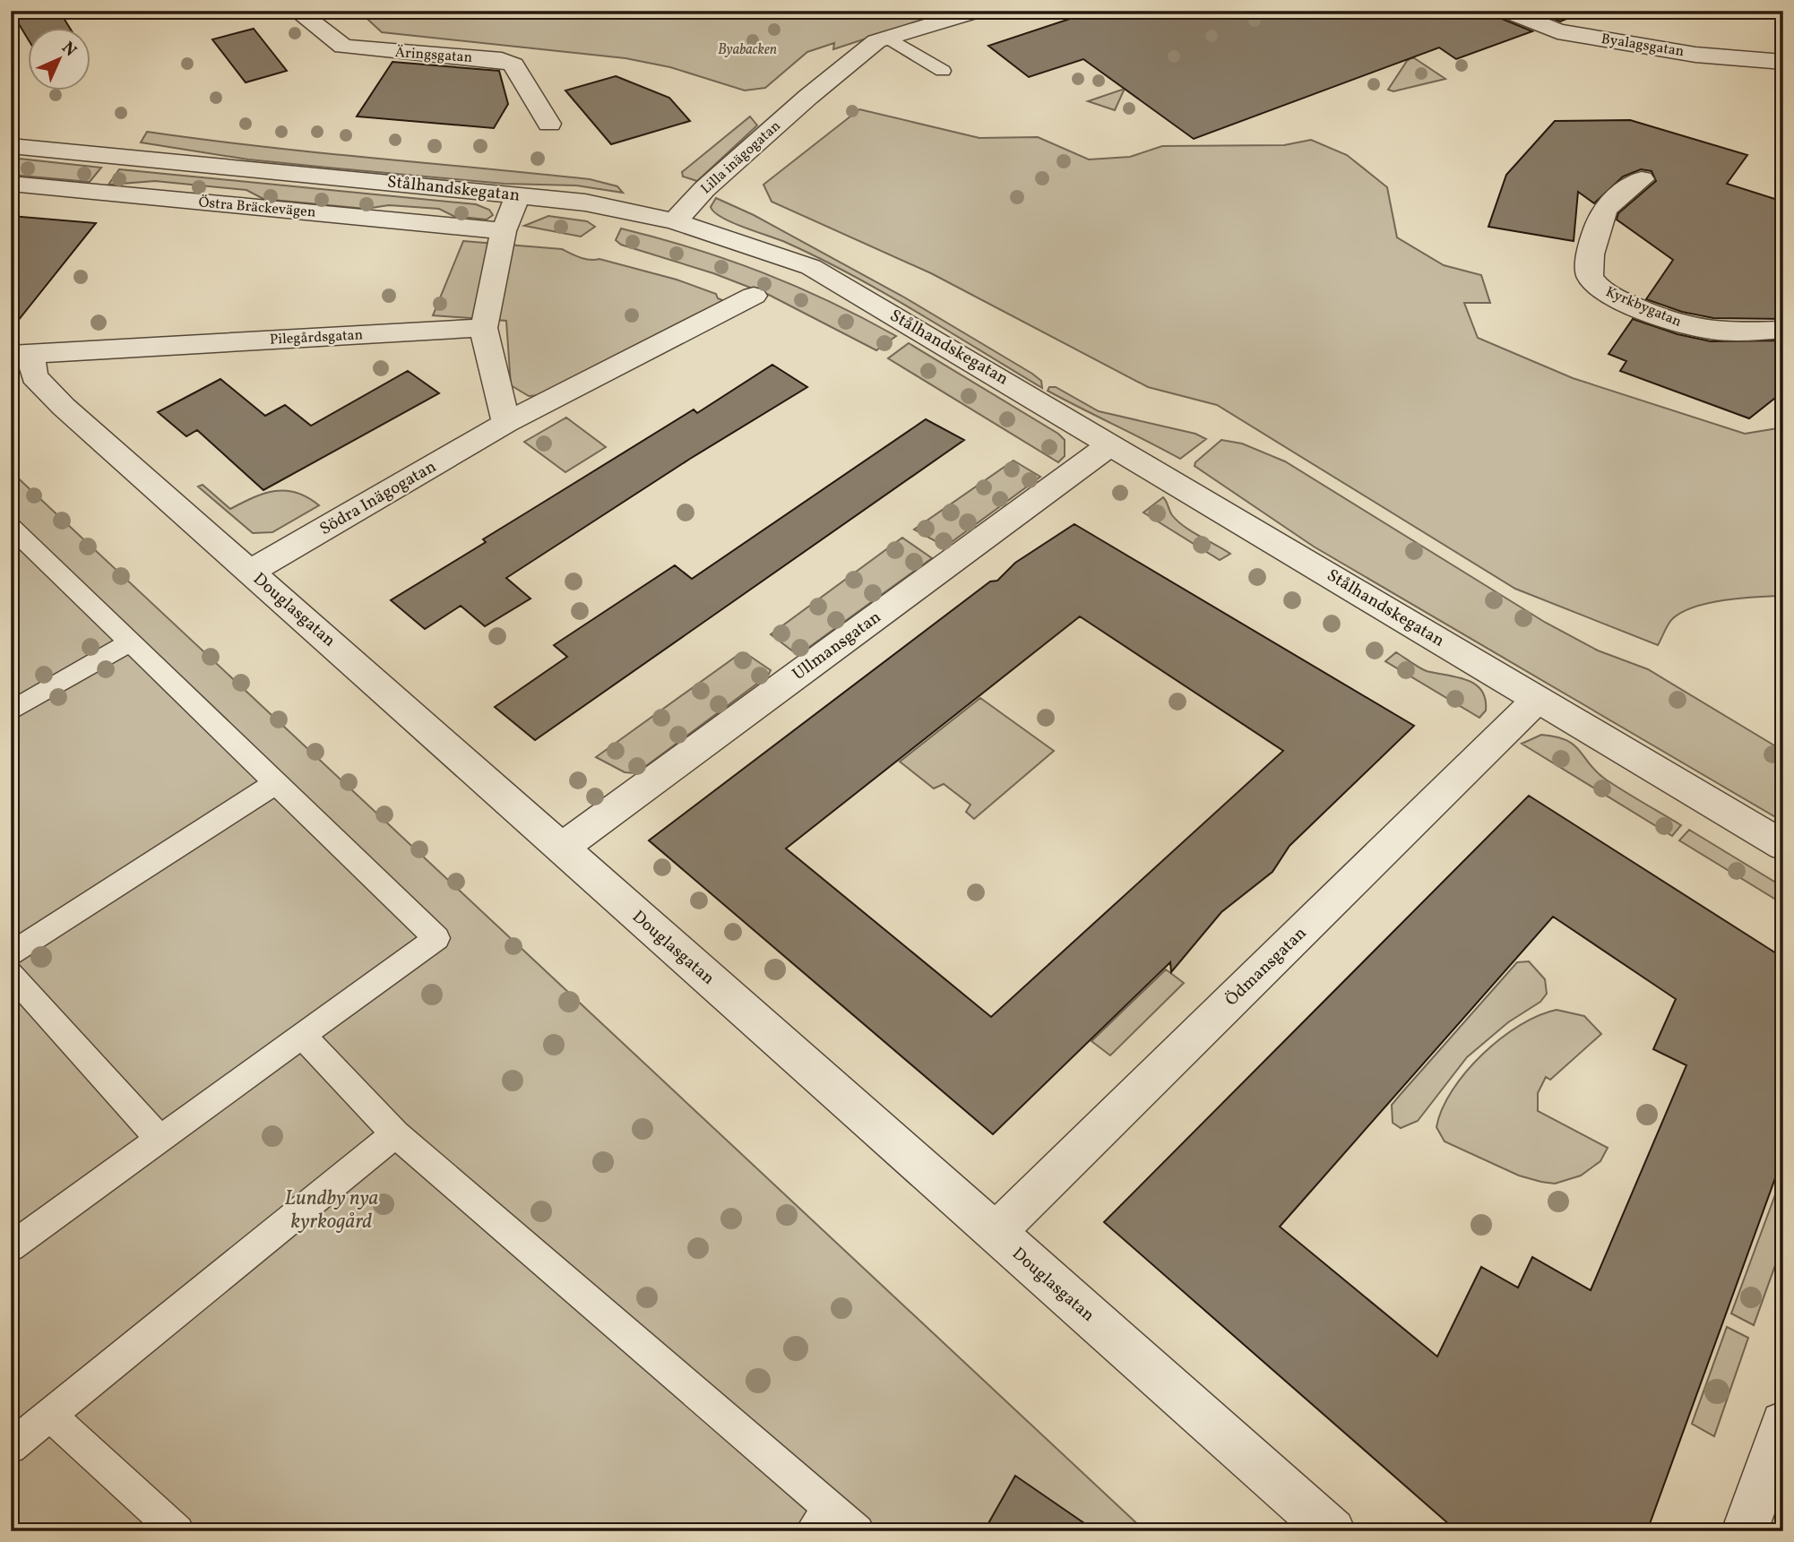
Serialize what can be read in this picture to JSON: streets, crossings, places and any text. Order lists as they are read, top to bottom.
{
  "streets": {
    "street": [
      "Byalagsgatan",
      "Äringsgatan",
      "Lilla inägogatan",
      "Stålhandskegatan",
      "Östra Bräckevägen",
      "Kyrkbygatan",
      "Pilegårdsgatan",
      "Södra Inägogatan",
      "Douglasgatan",
      "Ullmansgatan",
      "Ödmansgatan"
    ]
  },
  "crossings": [
    ["Lilla inägogatan", "Stålhandskegatan"],
    ["Stålhandskegatan", "Ullmansgatan"],
    ["Stålhandskegatan", "Ödmansgatan"],
    ["Pilegårdsgatan", "Douglasgatan"],
    ["Södra Inägogatan", "Douglasgatan"],
    ["Douglasgatan", "Ullmansgatan"],
    ["Douglasgatan", "Ödmansgatan"]
  ],
  "parks": ["Byabacken", "Lundby nya kyrkogård"],
  "north": "top right"
}
